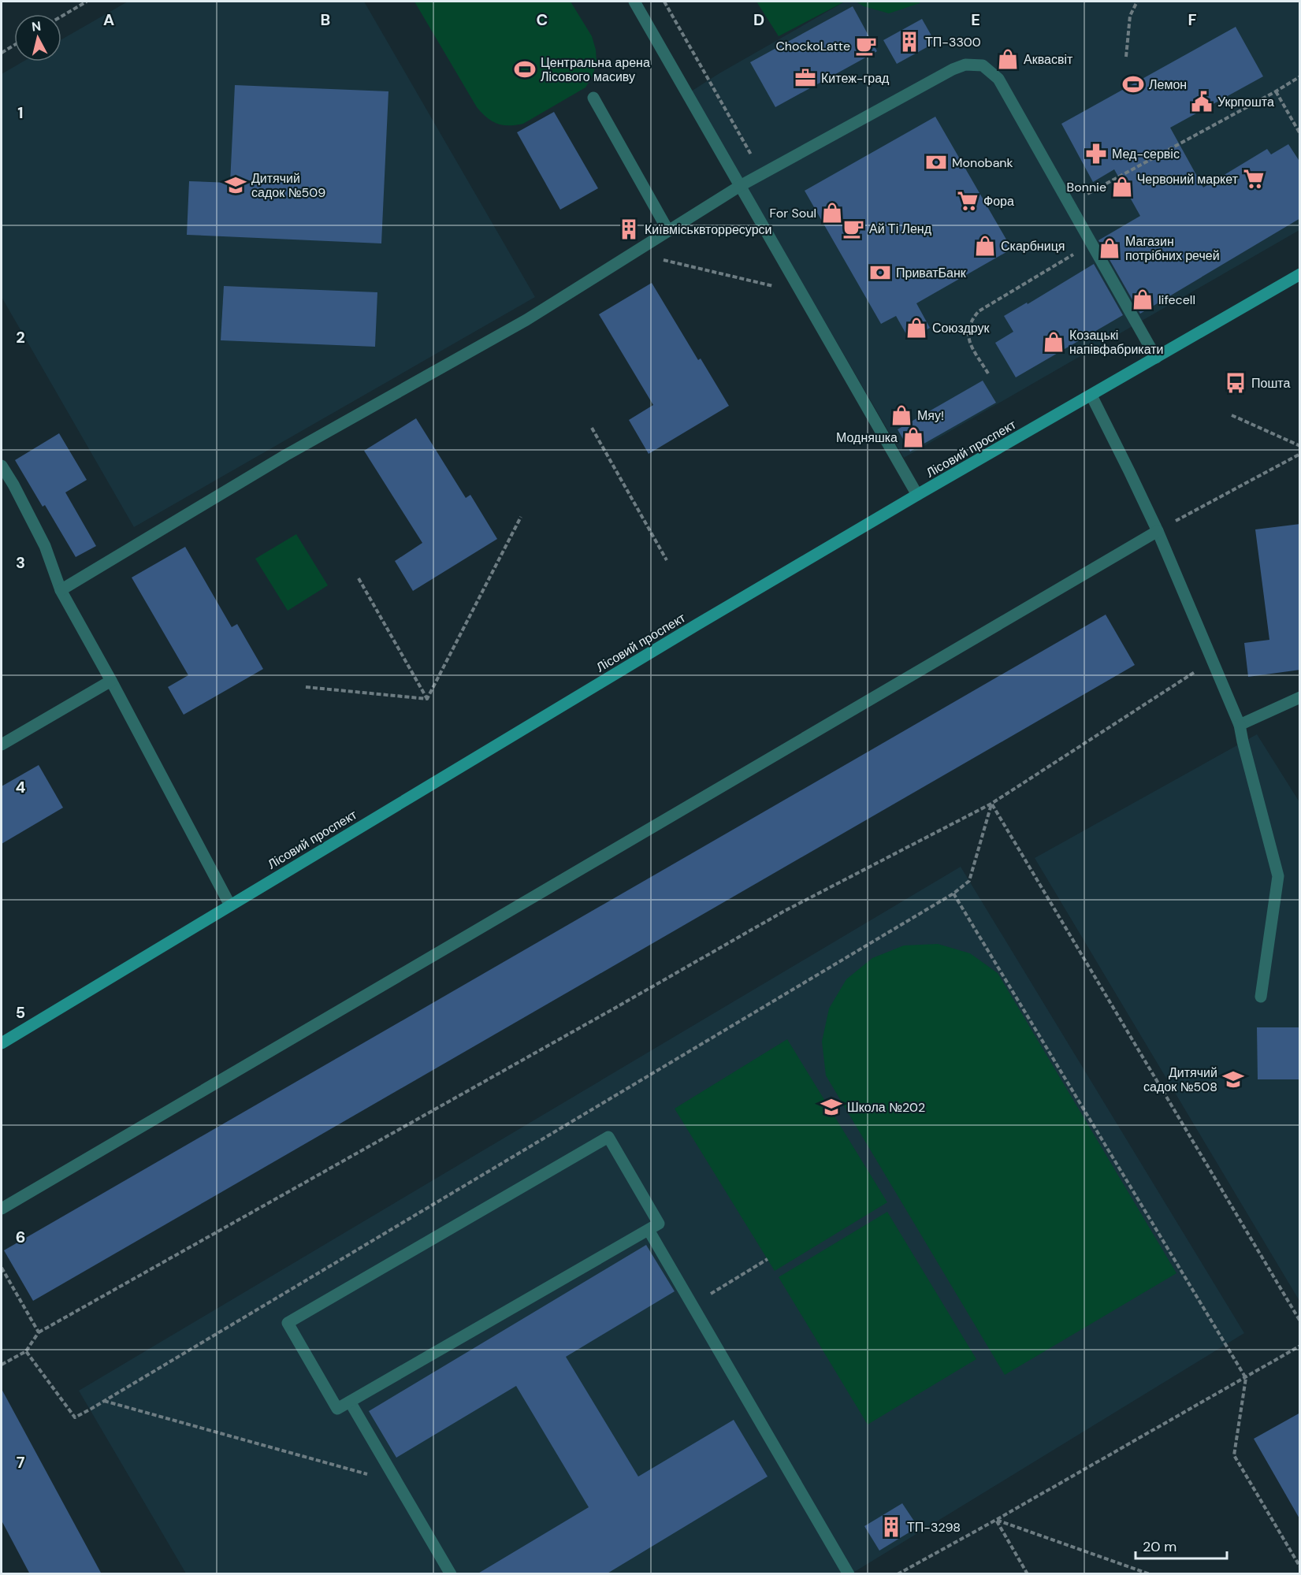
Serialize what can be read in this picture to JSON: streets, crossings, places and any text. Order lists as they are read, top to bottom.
{
  "streets": {
    "street": ["Лісовий проспект"]
  },
  "places": {
    "building": ["ТП-3300", "Київміськвторресурси", "ТП-3298"],
    "cafe": ["ChockoLatte", "Ай Ті Ленд"],
    "shop": [
      "Аквасвіт",
      "Bonnie",
      "For Soul",
      "Скарбниця",
      "Магазин потрібних речей",
      "lifecell",
      "Союздрук",
      "Козацькі напівфабрикати",
      "Мяу!",
      "Модняшка"
    ],
    "sports": ["Центральна арена Лісового масиву", "Лемон"],
    "office": ["Китеж-град"],
    "public building": ["Укрпошта"],
    "pharmacy": ["Мед-сервіс"],
    "bank": ["Monobank", "ПриватБанк"],
    "supermarket": ["Червоний маркет", "Фора"],
    "school or university": ["Дитячий садок №509", "Дитячий садок №508", "Школа №202"],
    "bus stop": ["Пошта"]
  },
  "scale_bar": "20 m",
  "north": "top",
  "grid": {
    "columns": [
      "A",
      "B",
      "C",
      "D",
      "E",
      "F"
    ],
    "rows": [
      "1",
      "2",
      "3",
      "4",
      "5",
      "6",
      "7"
    ]
  }
}
